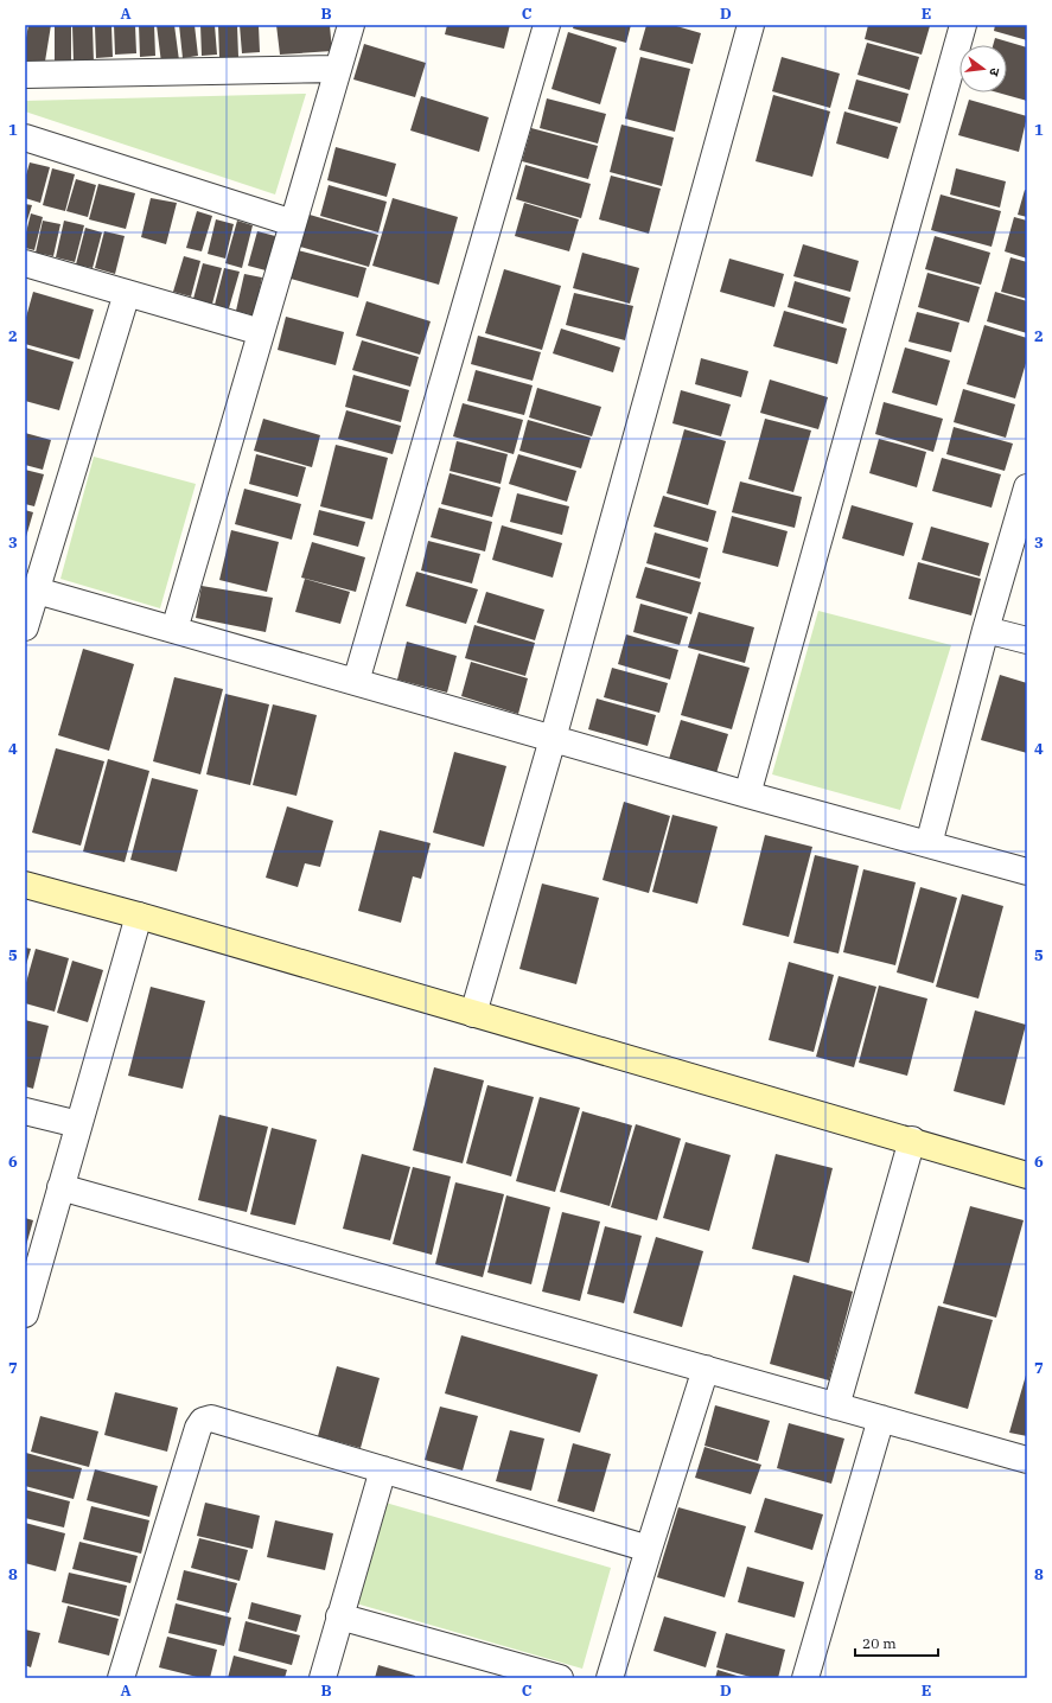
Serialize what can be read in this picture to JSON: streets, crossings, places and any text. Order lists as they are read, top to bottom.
{
  "scale_bar": "20 m",
  "north": "right",
  "grid": {
    "columns": [
      "A",
      "B",
      "C",
      "D",
      "E"
    ],
    "rows": [
      "1",
      "2",
      "3",
      "4",
      "5",
      "6",
      "7",
      "8"
    ]
  }
}
